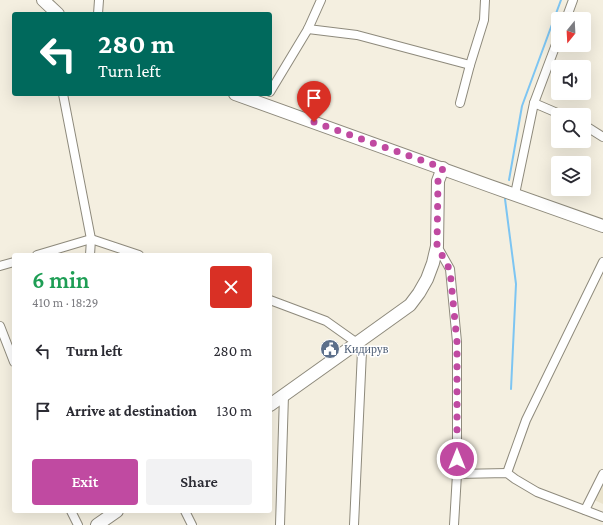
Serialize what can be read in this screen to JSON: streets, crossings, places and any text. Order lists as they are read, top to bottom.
{
  "places": {
    "public building": ["Кидирув"]
  },
  "north": "bottom",
  "page": {
    "turn": ["280 m", "Turn left"],
    "heading": ["6 min", "410 m · 18:29"],
    "list": [
      {
        "name": "Turn left",
        "value": "280 m"
      },
      {
        "name": "Arrive at destination",
        "value": "130 m"
      }
    ],
    "buttons": ["Exit", "Share"]
  }
}
